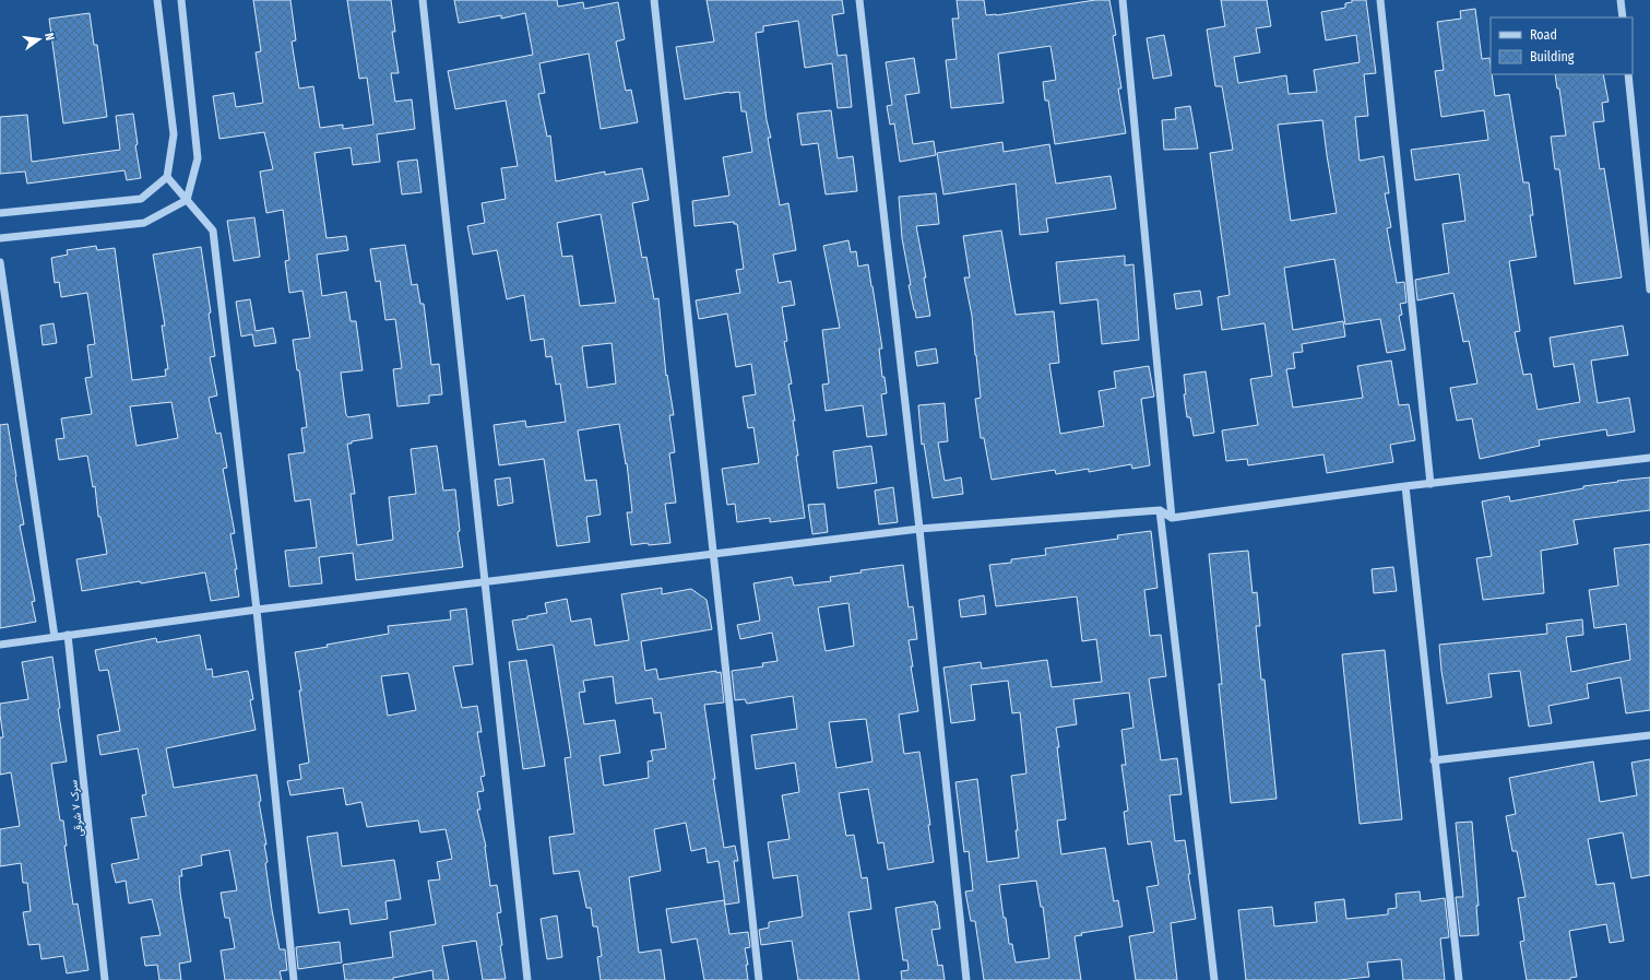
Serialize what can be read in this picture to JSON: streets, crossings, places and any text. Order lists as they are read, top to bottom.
{
  "streets": {
    "street": ["سرک ۷ شرقی"]
  },
  "legend": ["Road", "Building"],
  "north": "right"
}
